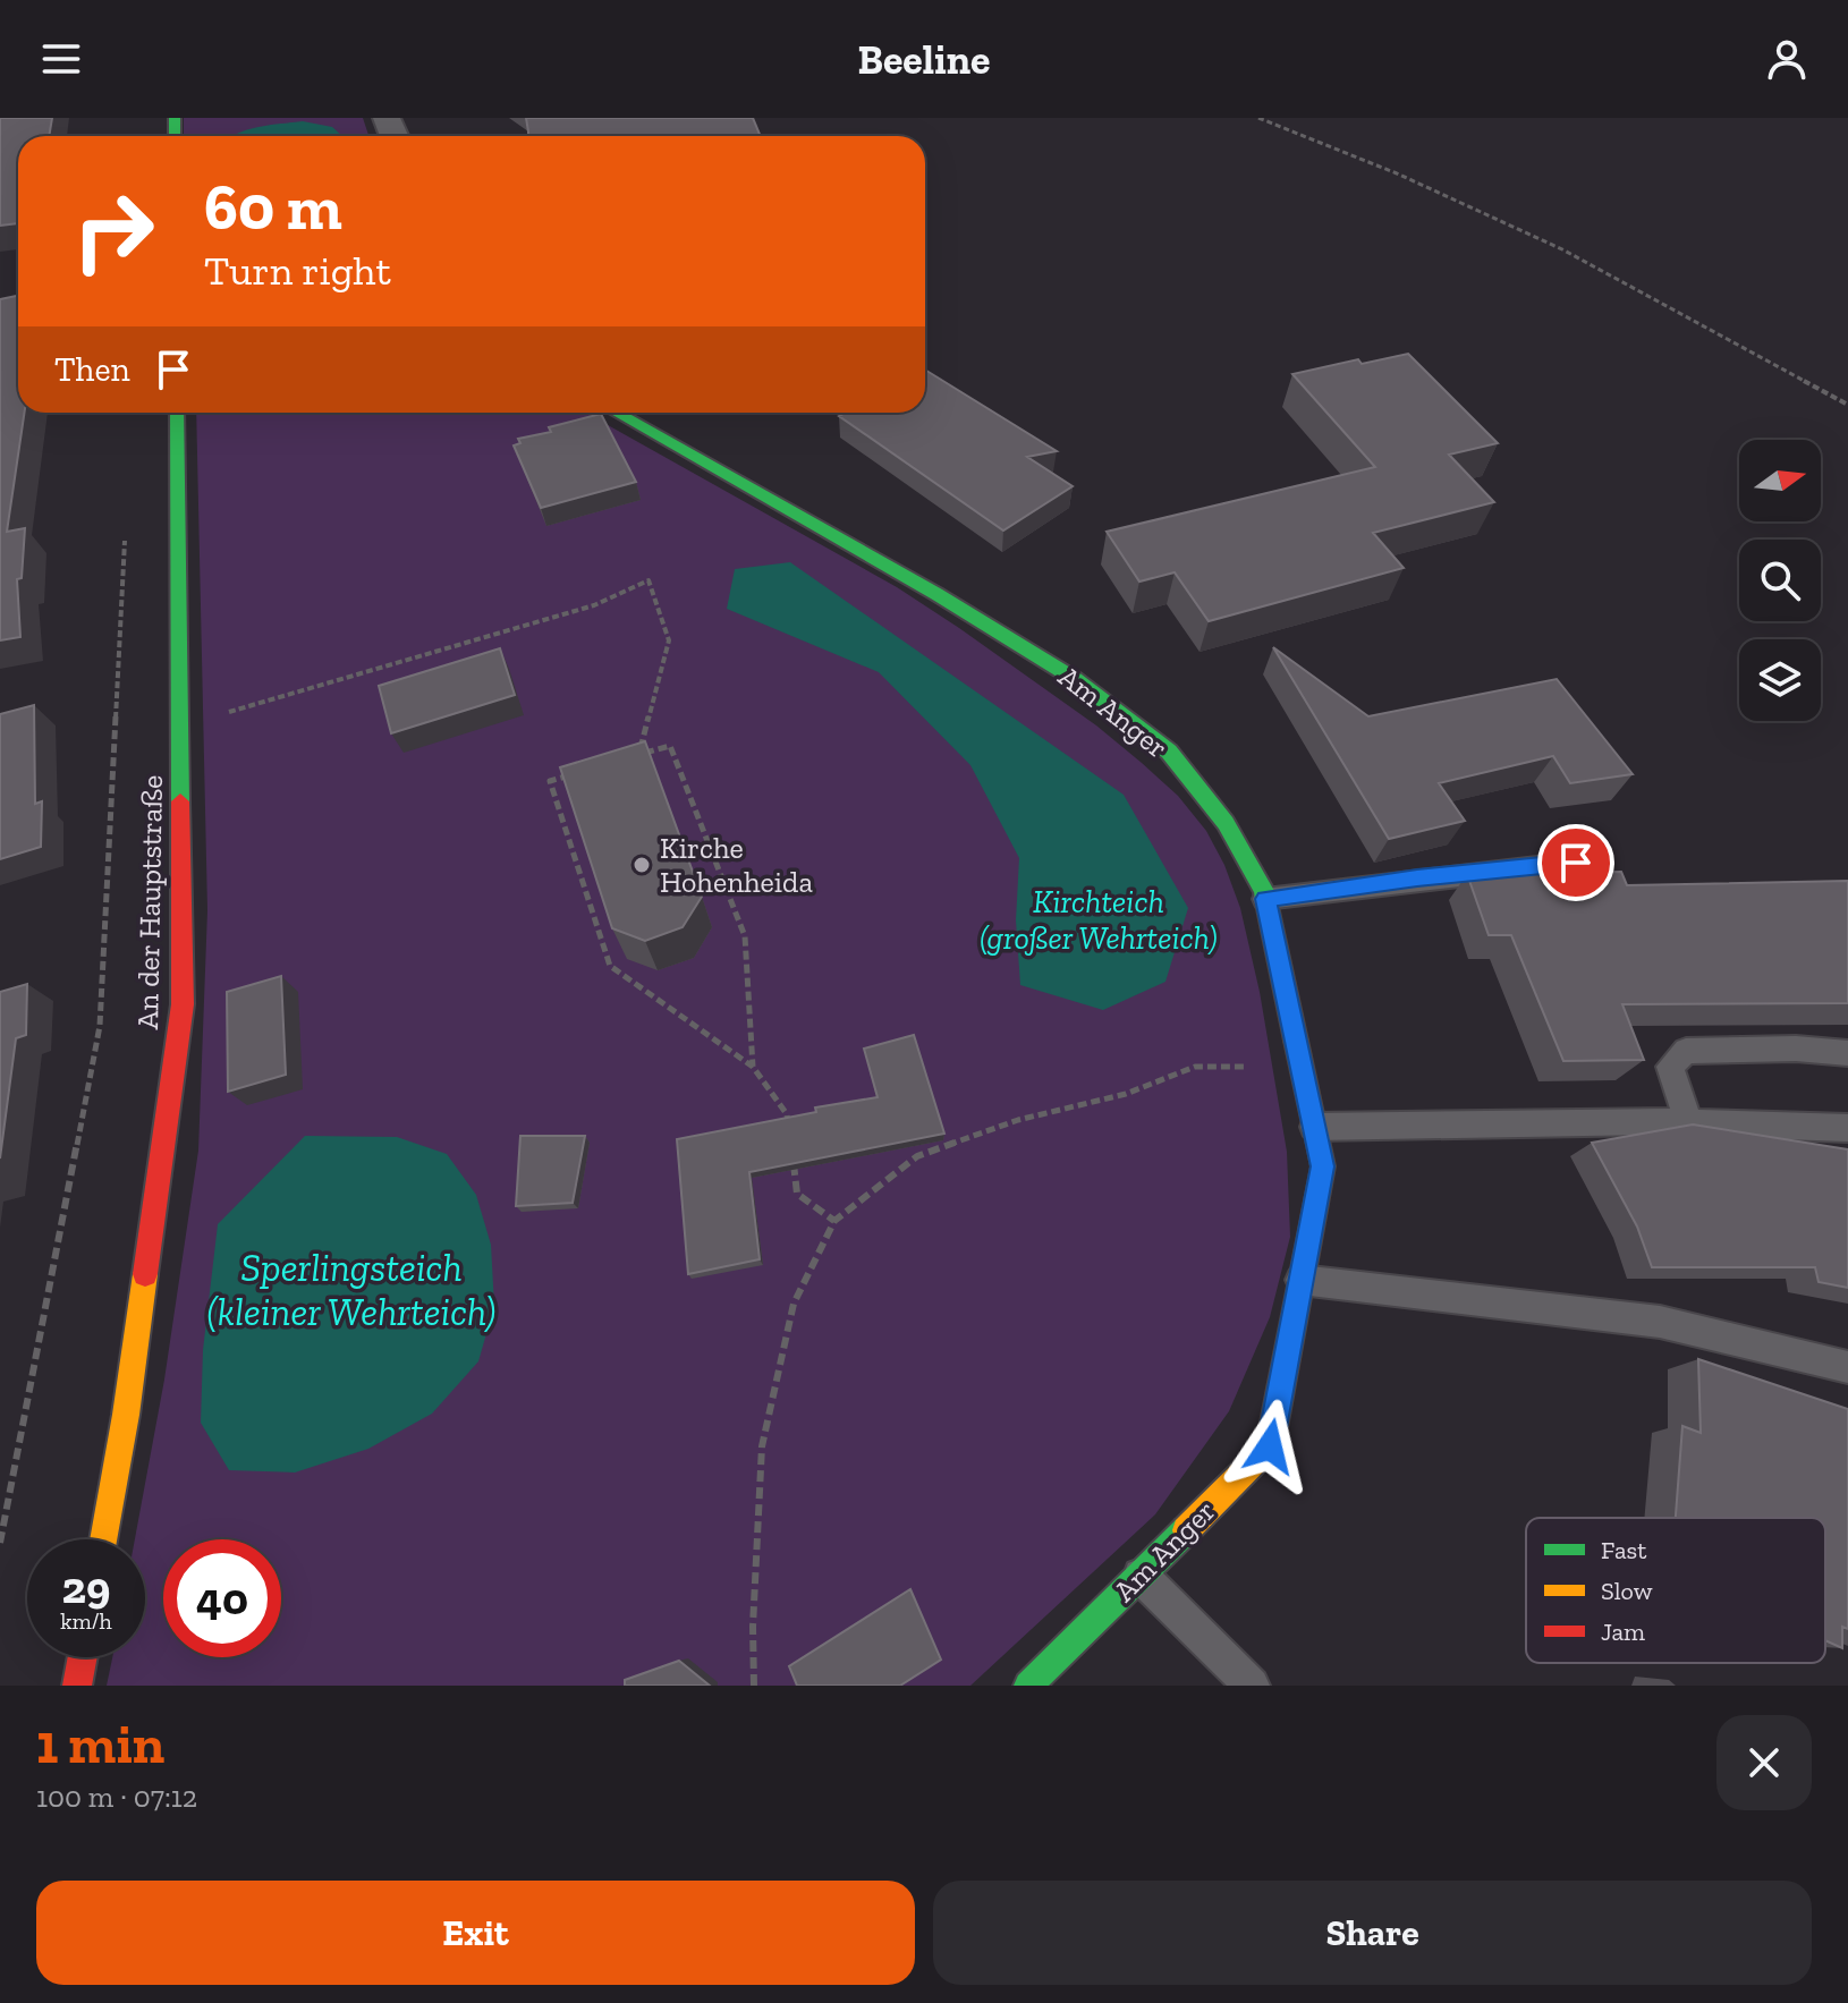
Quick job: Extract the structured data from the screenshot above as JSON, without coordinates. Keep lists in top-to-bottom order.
{
  "streets": {
    "street": ["Am Anger", "An der Hauptstraße"]
  },
  "water": ["Kirchteich (großer Wehrteich)", "Sperlingsteich (kleiner Wehrteich)"],
  "places": ["Kirche Hohenheida"],
  "legend": ["Fast", "Slow", "Jam"],
  "north": "right",
  "page": {
    "header": "Beeline",
    "turn": ["60 m", "Turn right"],
    "then": "Then",
    "speed": "29 km/h",
    "limit": "40",
    "heading": ["1 min", "100 m · 07:12"],
    "buttons": ["Exit", "Share"]
  }
}
